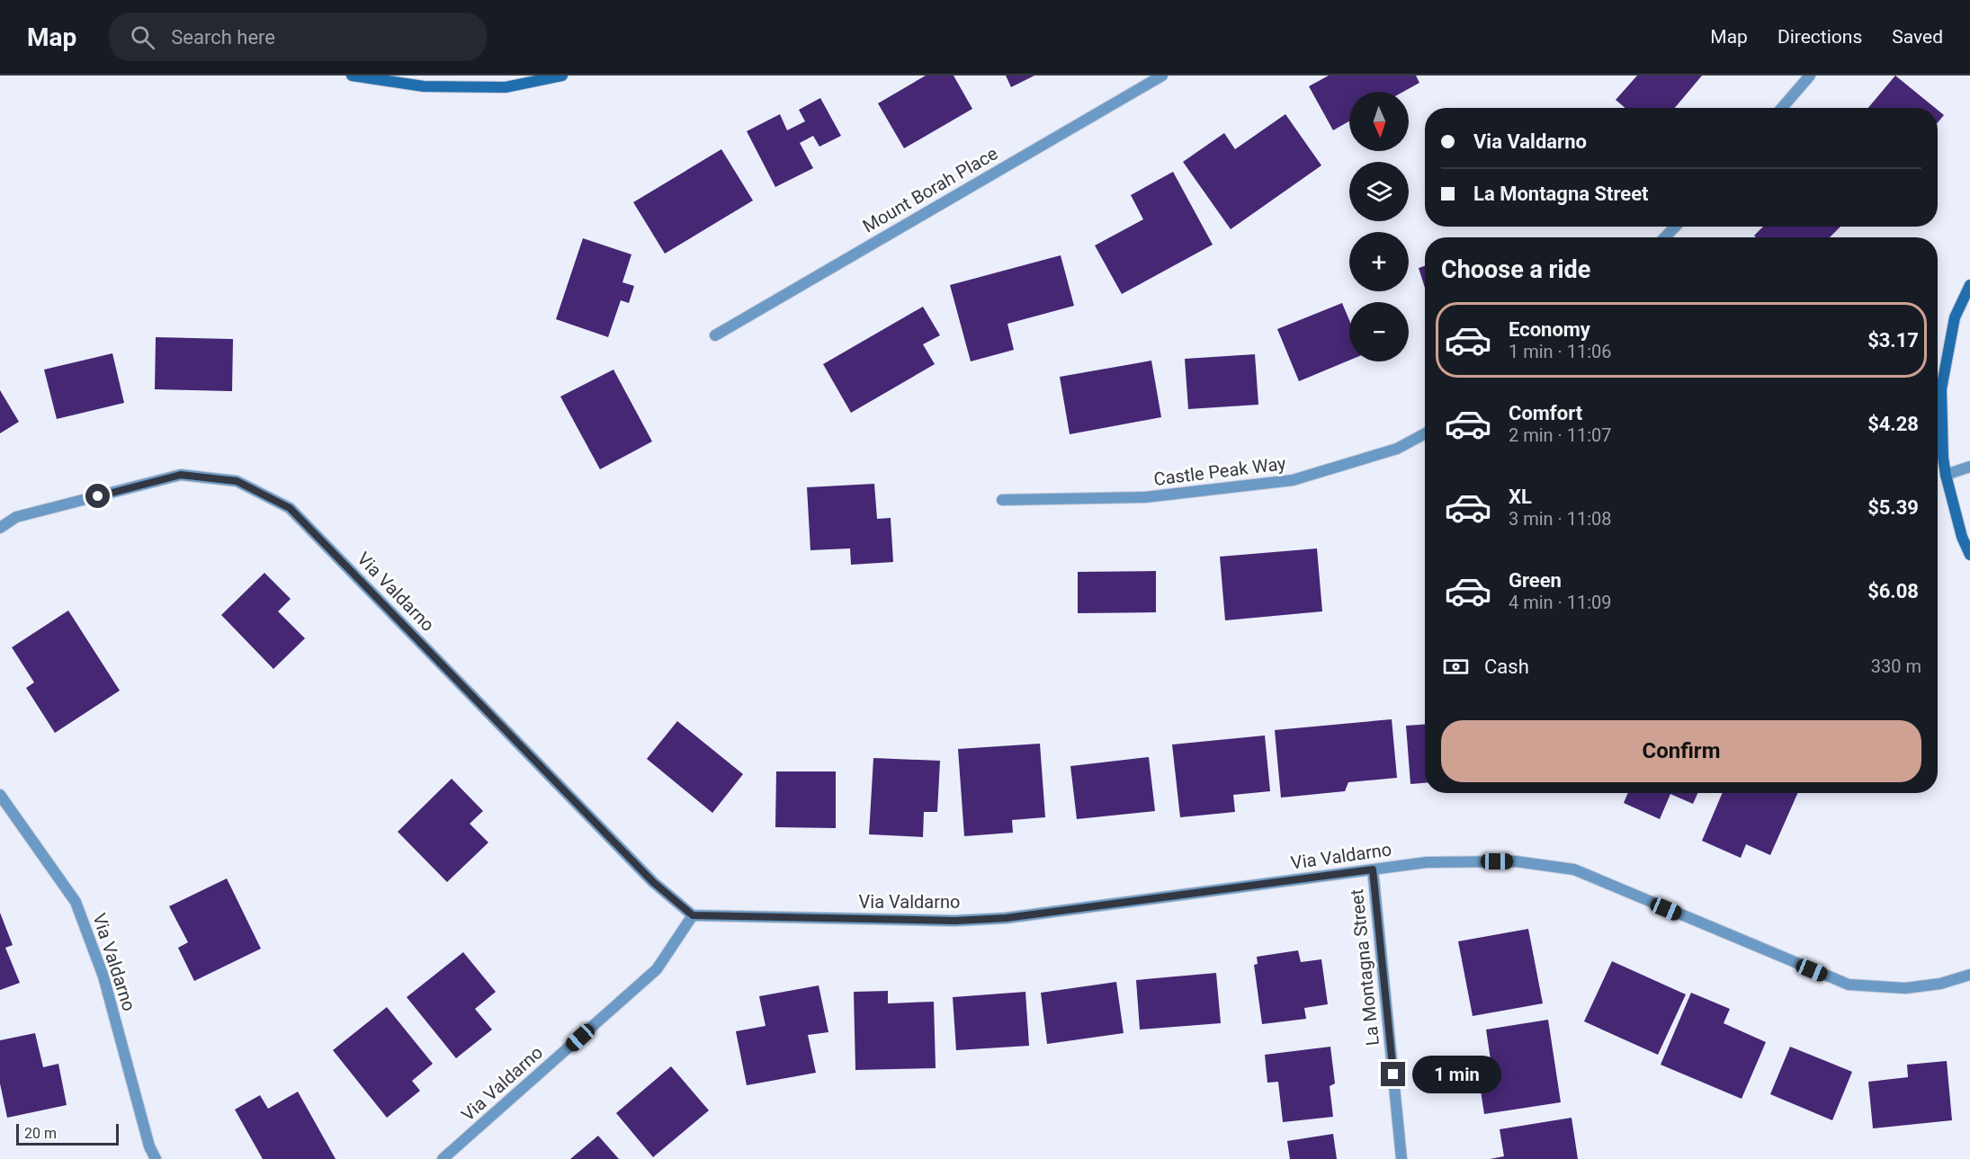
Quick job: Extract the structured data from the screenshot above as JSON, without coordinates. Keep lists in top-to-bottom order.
{
  "streets": {
    "street": [
      "Mount Borah Place",
      "Castle Peak Way",
      "Via Valdarno",
      "La Montagna Street"
    ]
  },
  "crossings": [
    ["Via Valdarno", "La Montagna Street"]
  ],
  "scale_bar": "20 m",
  "north": "bottom",
  "page": {
    "header": "Map",
    "search": "Search here",
    "nav": ["Map", "Directions", "Saved"],
    "map_buttons": ["+", "−"],
    "banner": ["Via Valdarno", "La Montagna Street"],
    "heading": "Choose a ride",
    "list": [
      {
        "name": "Economy",
        "note": "1 min · 11:06",
        "value": "$3.17"
      },
      {
        "name": "Comfort",
        "note": "2 min · 11:07",
        "value": "$4.28"
      },
      {
        "name": "XL",
        "note": "3 min · 11:08",
        "value": "$5.39"
      },
      {
        "name": "Green",
        "note": "4 min · 11:09",
        "value": "$6.08"
      }
    ],
    "pay": ["Cash", "330 m"],
    "buttons": "Confirm",
    "bubble": "1 min",
    "scale": "20 m"
  }
}
